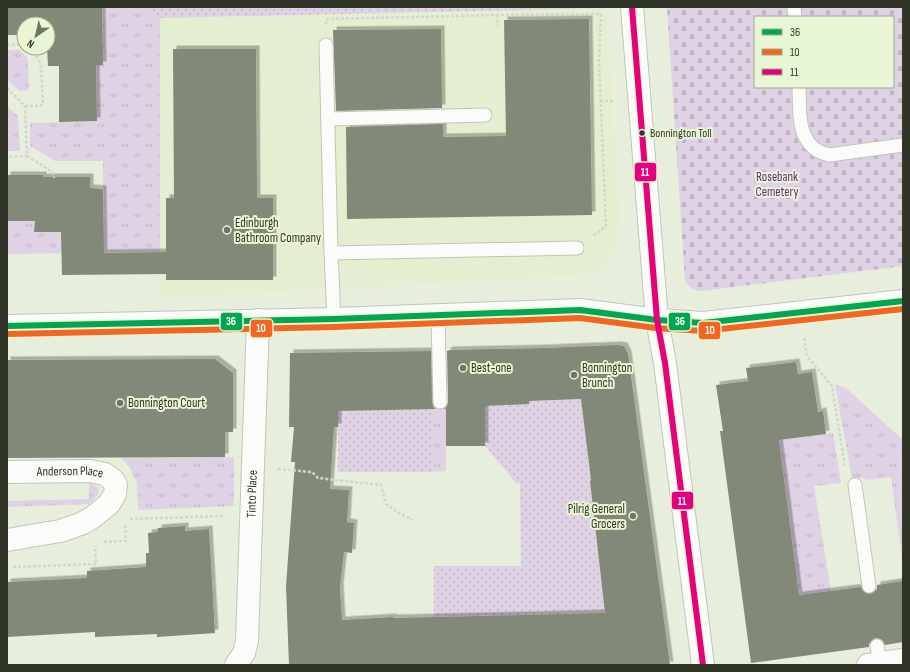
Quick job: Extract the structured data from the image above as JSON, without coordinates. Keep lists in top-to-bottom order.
{
  "streets": {
    "street": ["Anderson Place", "Tinto Place"]
  },
  "parks": ["Rosebank Cemetery"],
  "places": [
    "Bonnington Toll",
    "Edinburgh Bathroom Company",
    "Best-one",
    "Bonnington Brunch",
    "Bonnington Court",
    "Pilrig General Grocers"
  ],
  "lines": ["transit line 11", "transit line 36", "transit line 10"],
  "legend": ["36", "10", "11"],
  "north": "bottom left"
}
